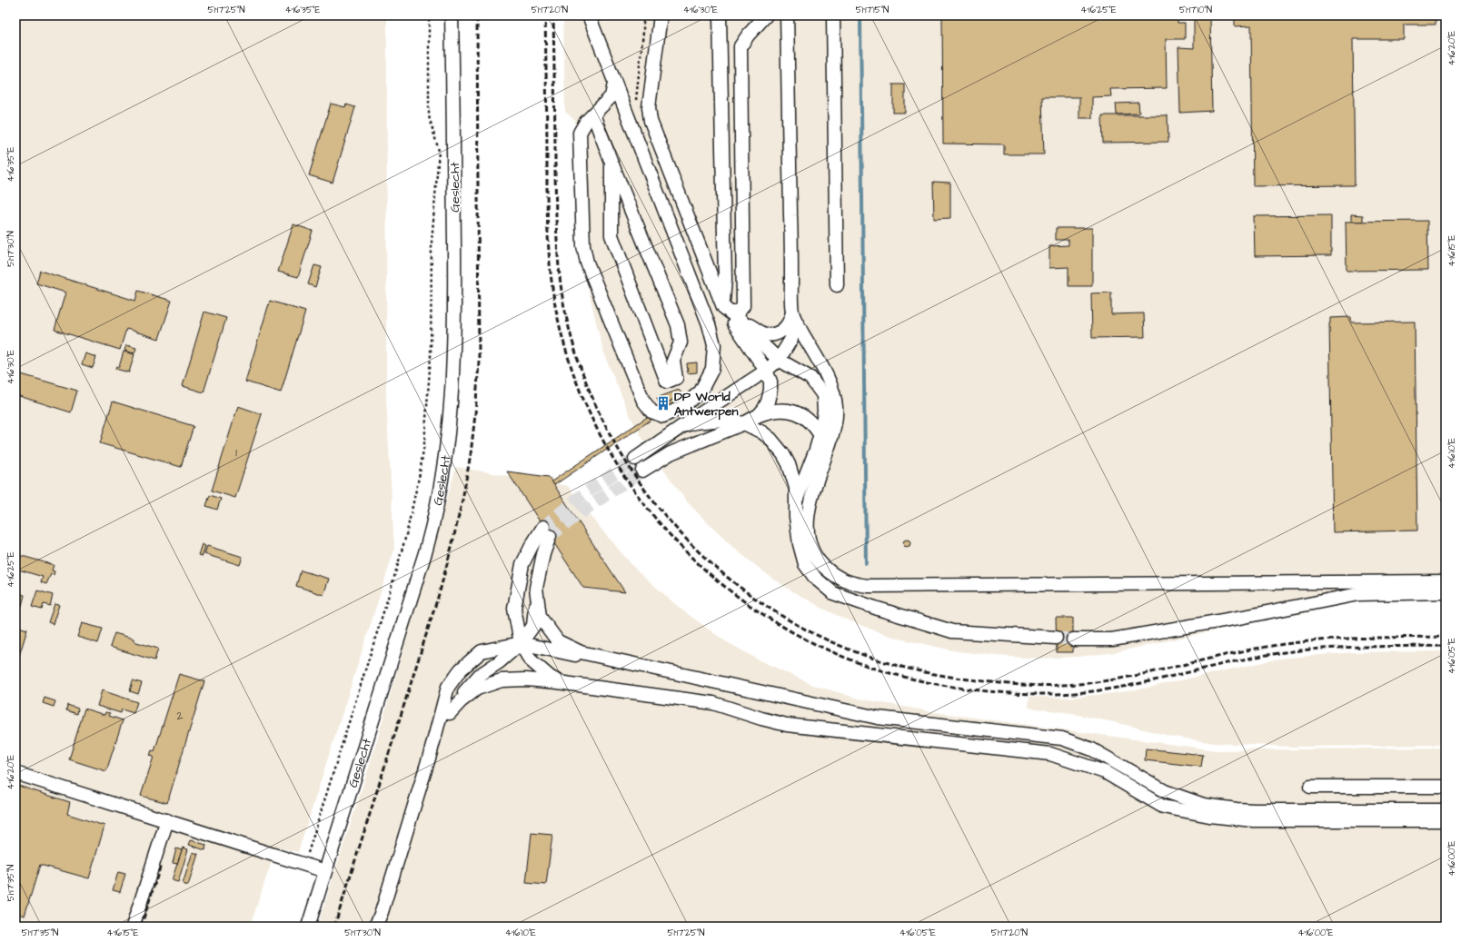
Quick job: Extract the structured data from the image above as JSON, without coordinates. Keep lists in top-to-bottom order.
{
  "streets": {
    "street": ["Geslecht"]
  },
  "places": {
    "building": ["DP World Antwerpen"]
  },
  "house_numbers": ["1", "2"],
  "coordinates": [
    "51°17'25\"N",
    "4°16'35\"E",
    "51°17'20\"N",
    "4°16'30\"E",
    "51°17'15\"N",
    "4°16'25\"E",
    "51°17'10\"N",
    "4°16'20\"E",
    "51°17'30\"N",
    "4°16'15\"E",
    "4°16'10\"E",
    "4°16'05\"E",
    "4°16'00\"E",
    "51°17'35\"N"
  ]
}
